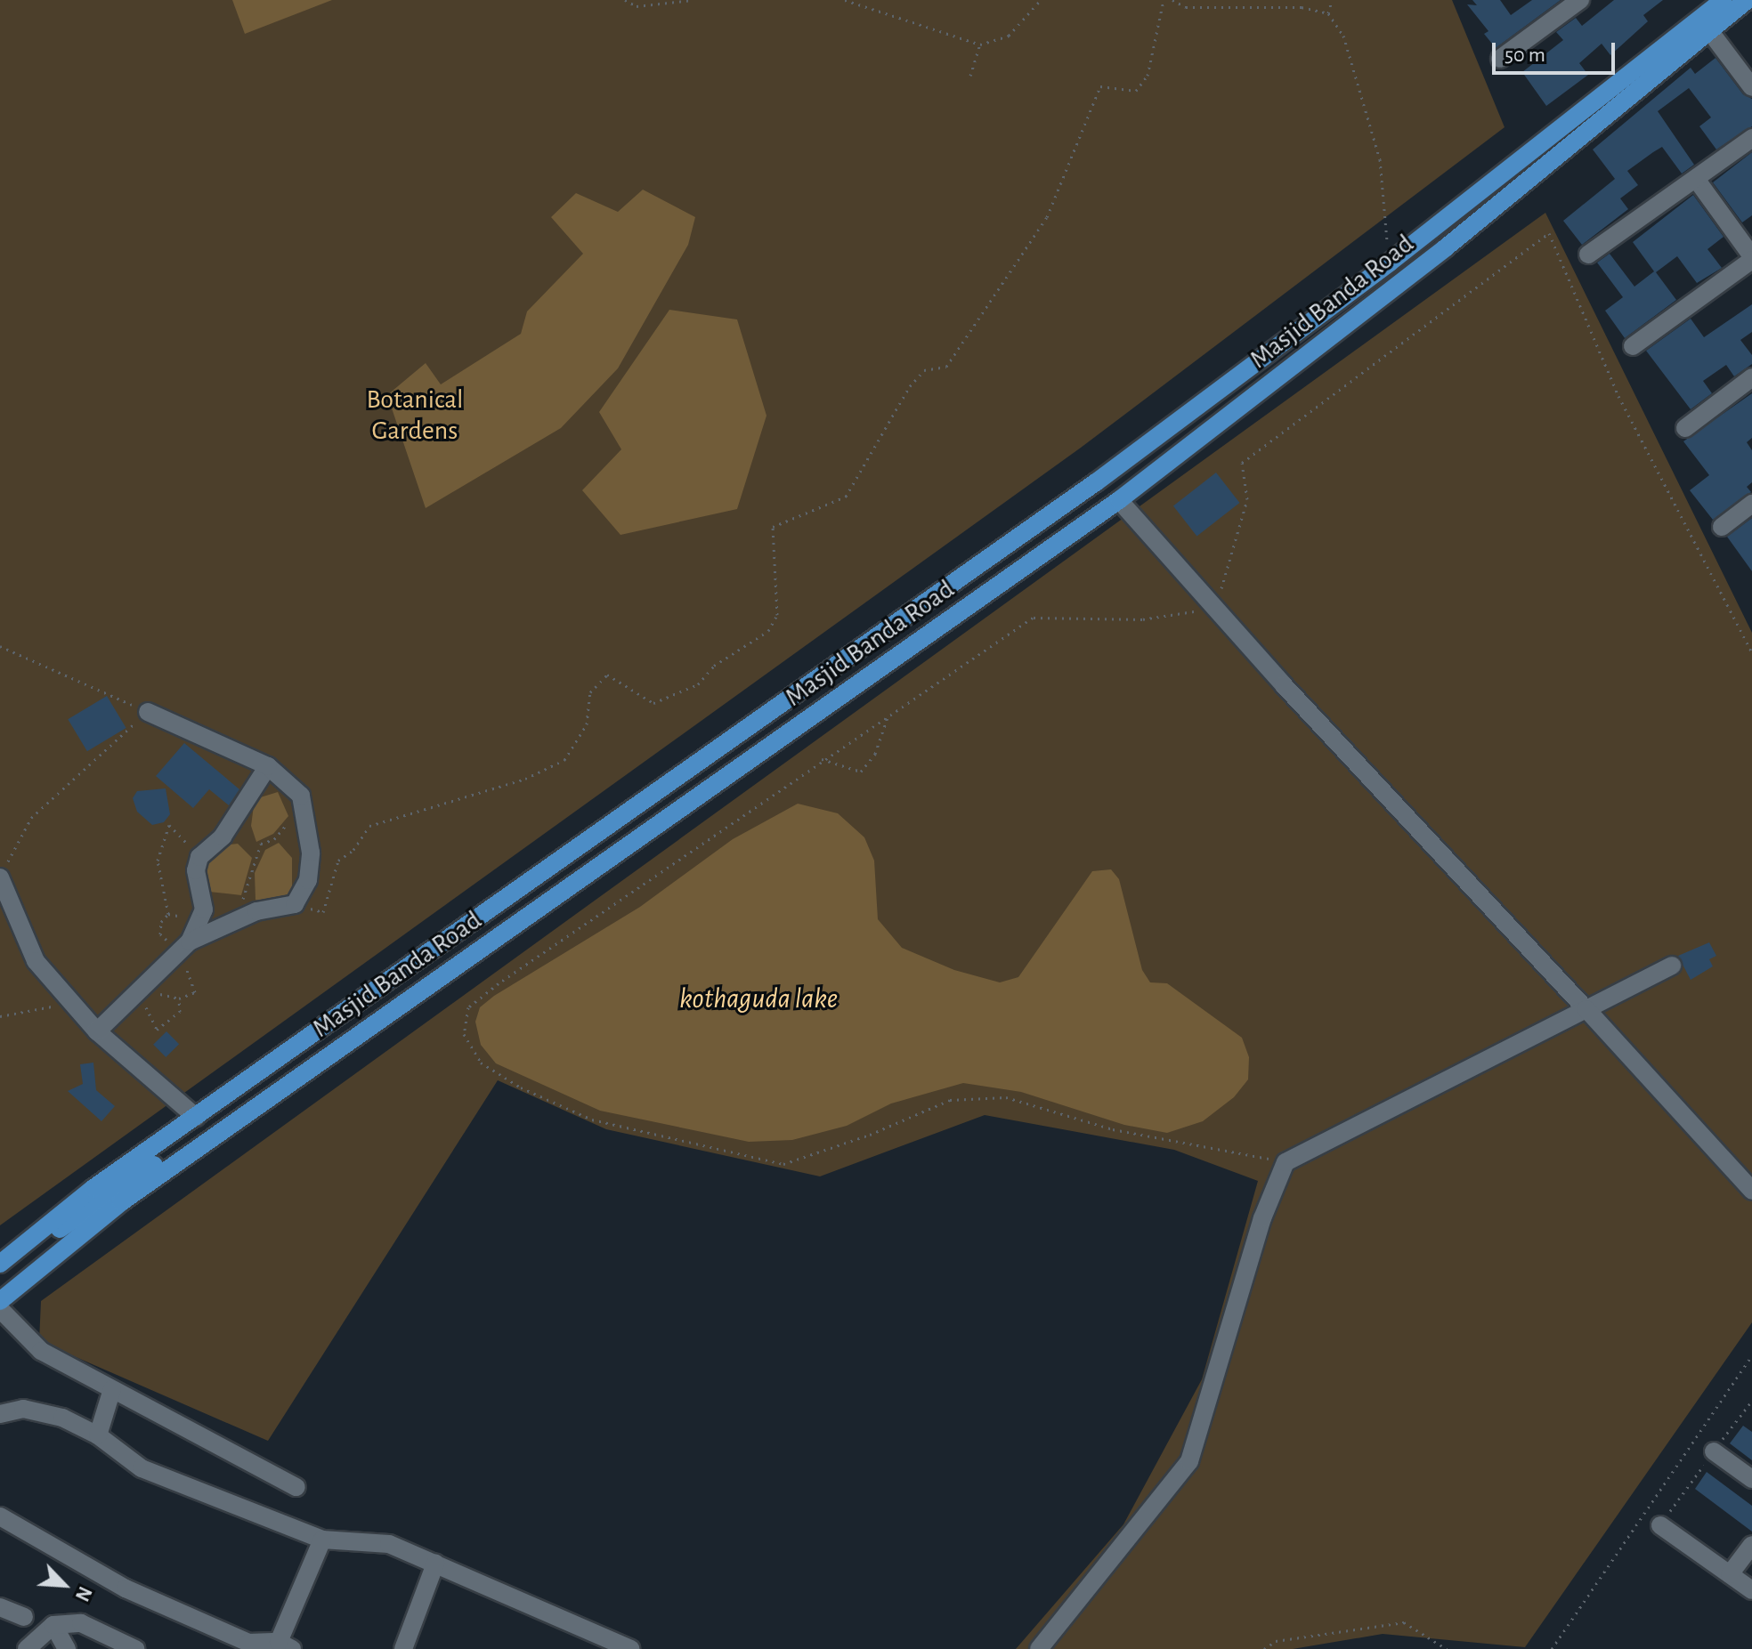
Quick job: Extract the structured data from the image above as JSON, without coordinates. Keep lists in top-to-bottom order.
{
  "streets": {
    "main road": ["Masjid Banda Road"]
  },
  "water": ["kothaguda lake"],
  "parks": ["Botanical Gardens"],
  "scale_bar": "50 m",
  "north": "bottom right"
}
